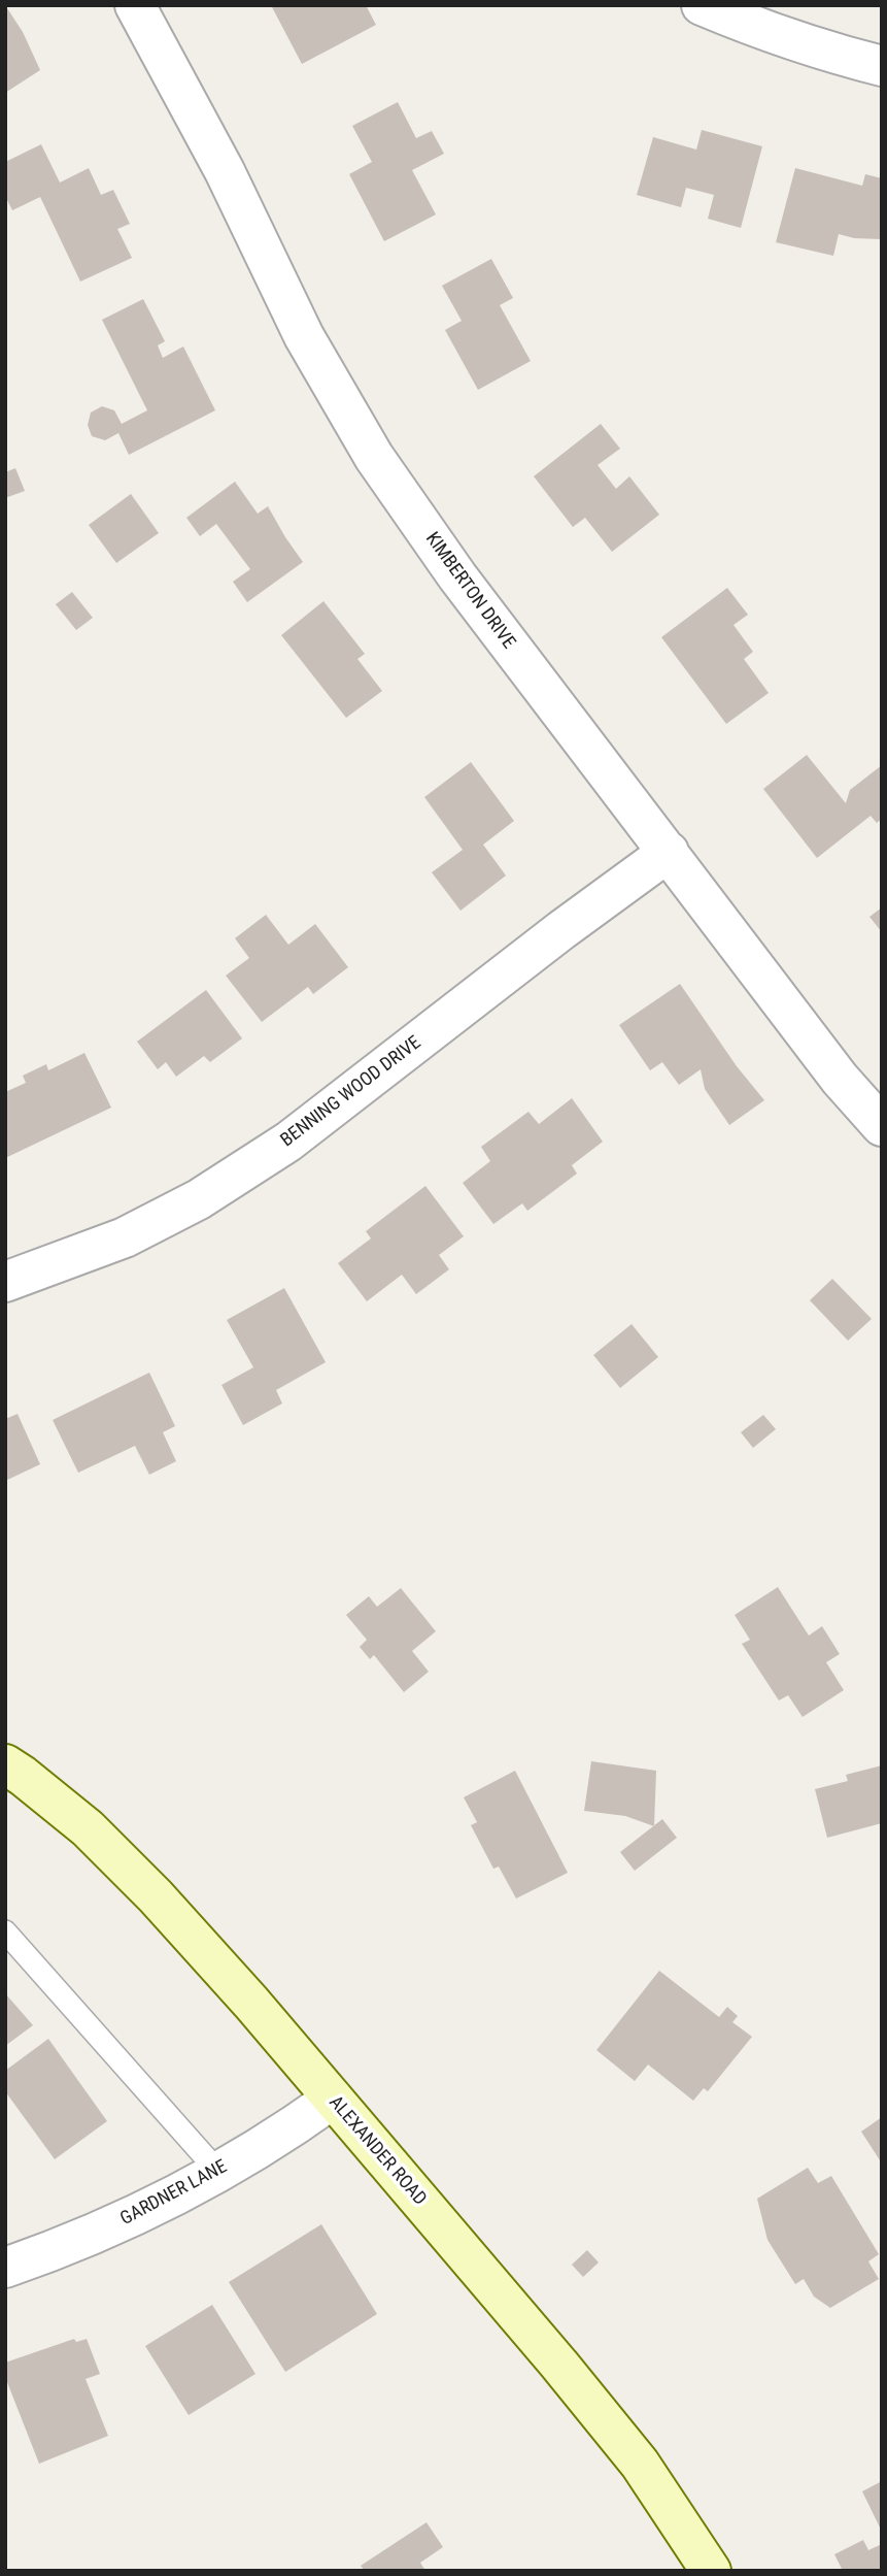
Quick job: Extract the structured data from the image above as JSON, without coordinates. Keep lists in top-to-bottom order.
{
  "streets": {
    "street": [
      "KIMBERTON DRIVE",
      "BENNING WOOD DRIVE",
      "ALEXANDER ROAD",
      "GARDNER LANE"
    ]
  },
  "crossings": [
    ["KIMBERTON DRIVE", "BENNING WOOD DRIVE"],
    ["ALEXANDER ROAD", "GARDNER LANE"]
  ]
}
